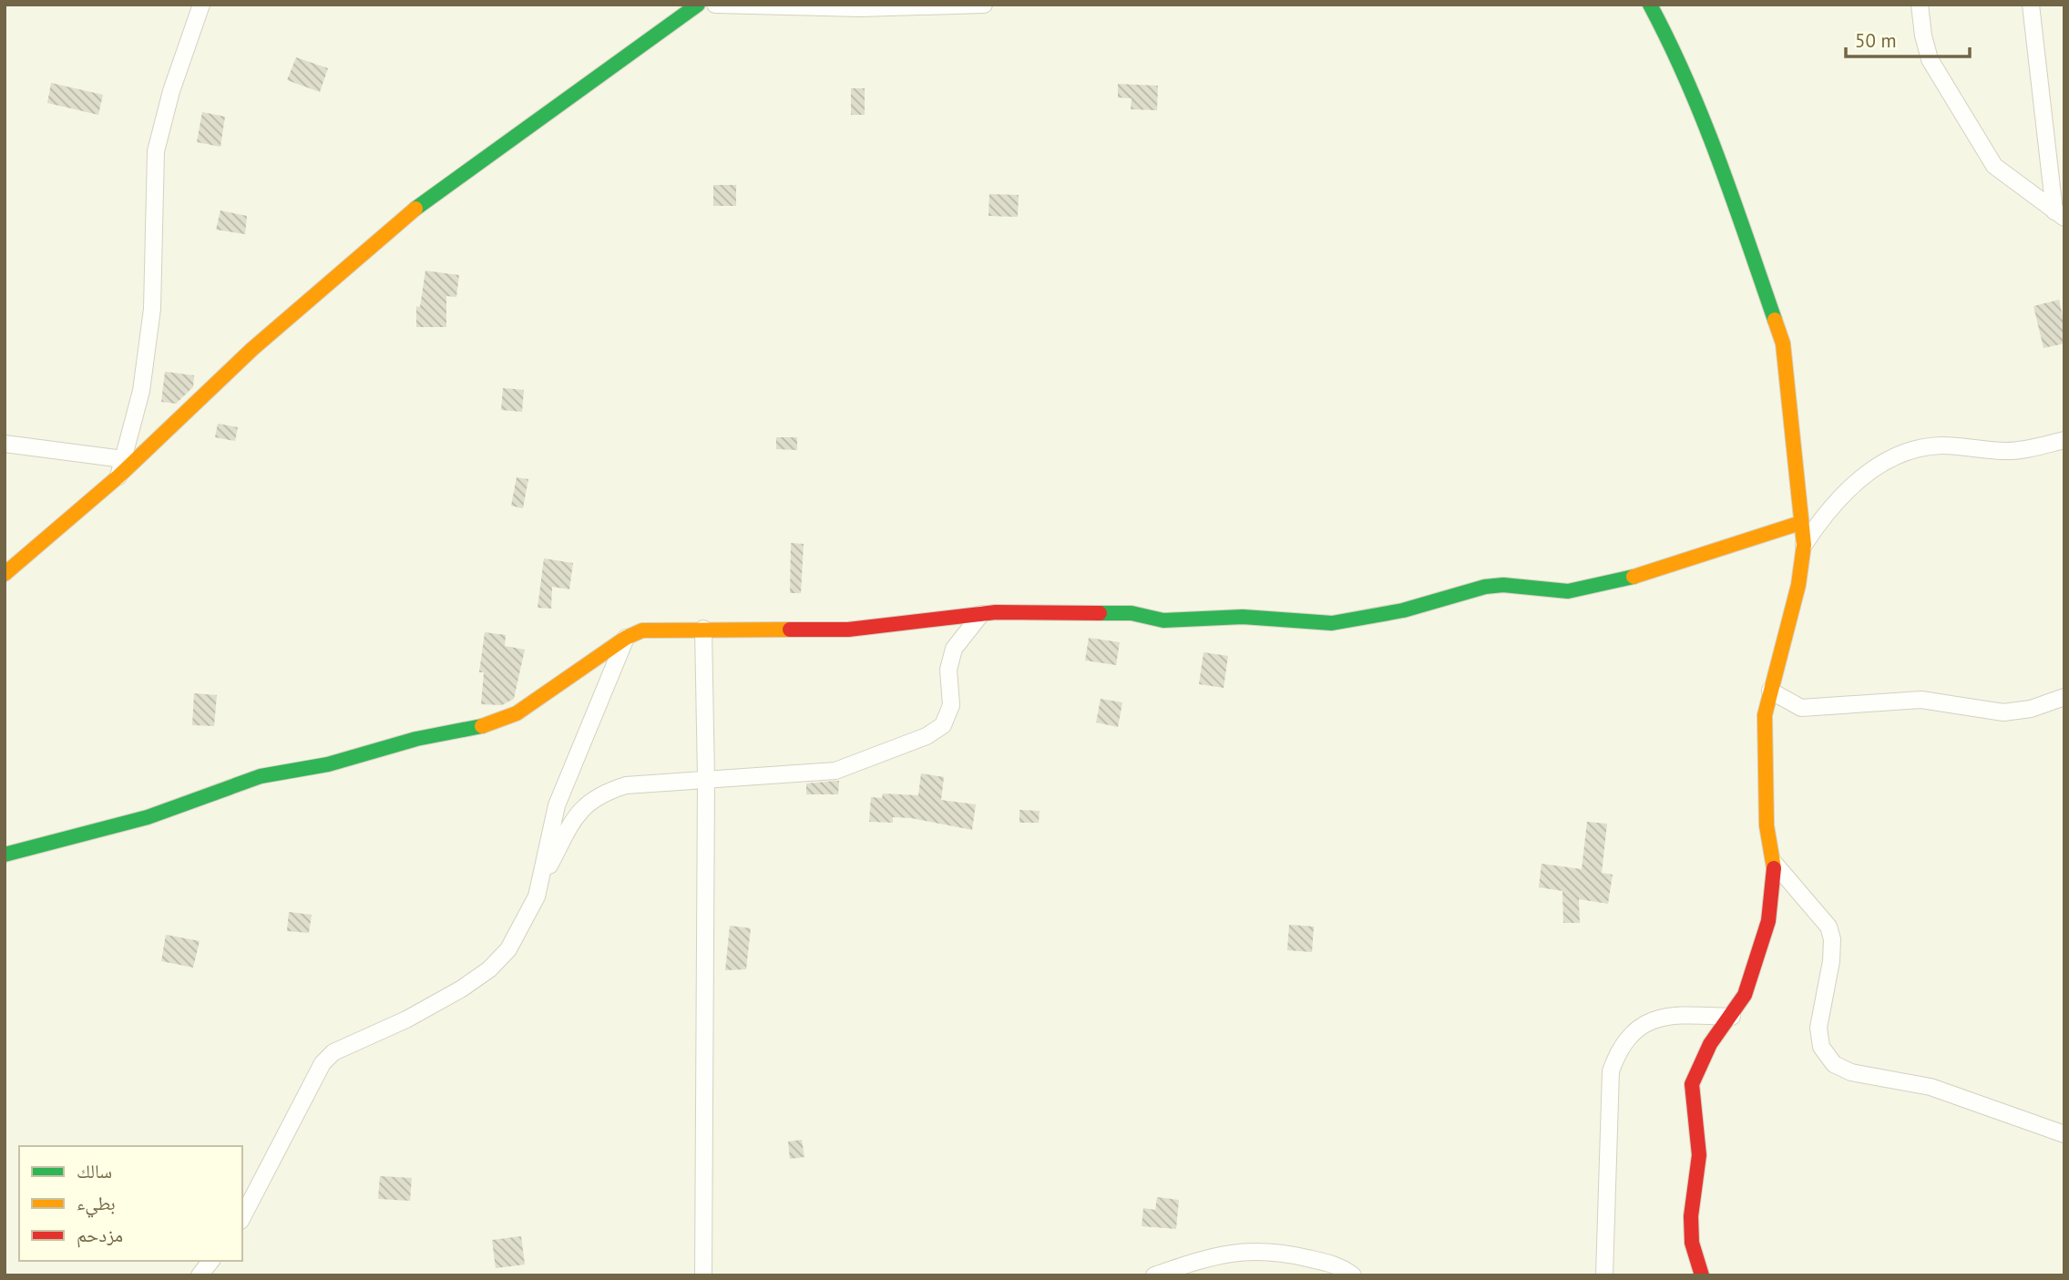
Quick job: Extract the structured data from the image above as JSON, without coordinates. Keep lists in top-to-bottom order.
{
  "legend": ["سالك", "بطيء", "مزدحم"],
  "scale_bar": "50 m"
}
